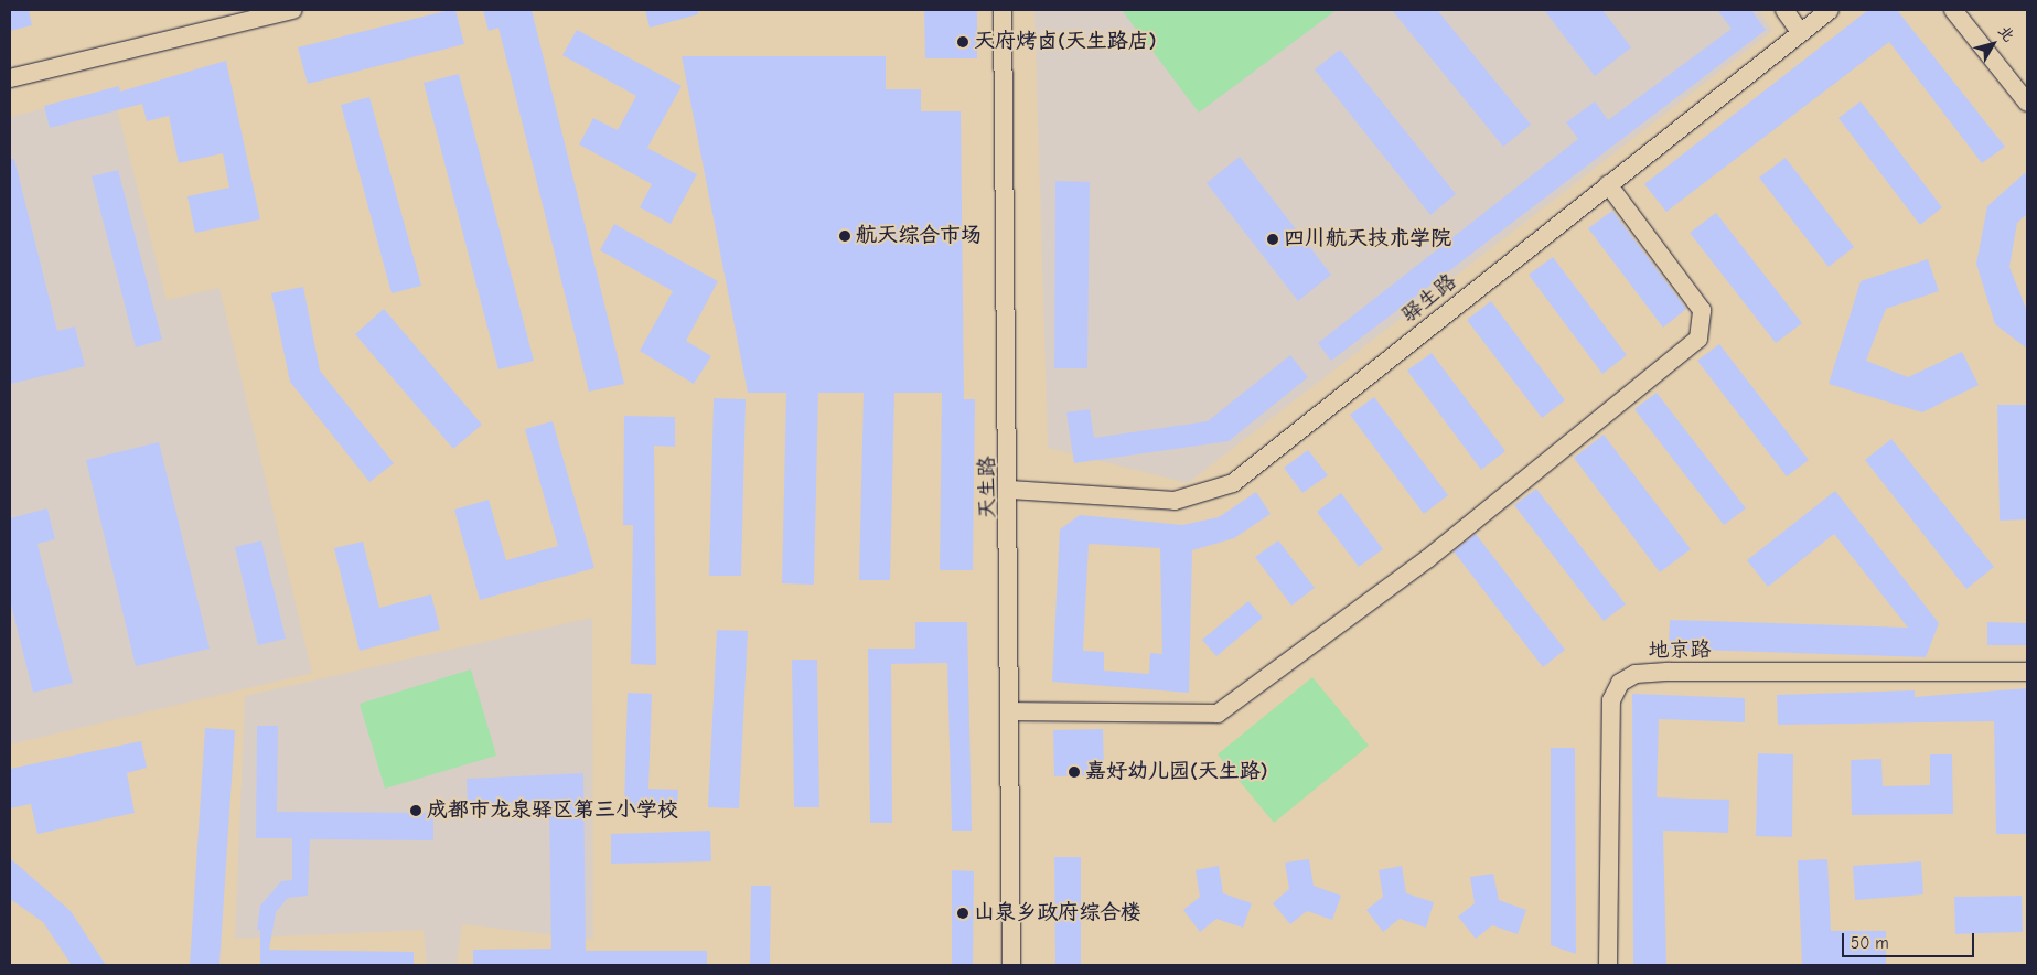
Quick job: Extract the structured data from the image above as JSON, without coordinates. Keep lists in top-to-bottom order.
{
  "streets": {
    "street": ["驿生路", "天生路", "地京路"]
  },
  "crossings": [
    ["驿生路", "天生路"]
  ],
  "places": [
    "天府烤卤(天生路店)",
    "航天综合市场",
    "四川航天技术学院",
    "嘉好幼儿园(天生路)",
    "成都市龙泉驿区第三小学校",
    "山泉乡政府综合楼"
  ],
  "scale_bar": "50 m",
  "north": "top right"
}
